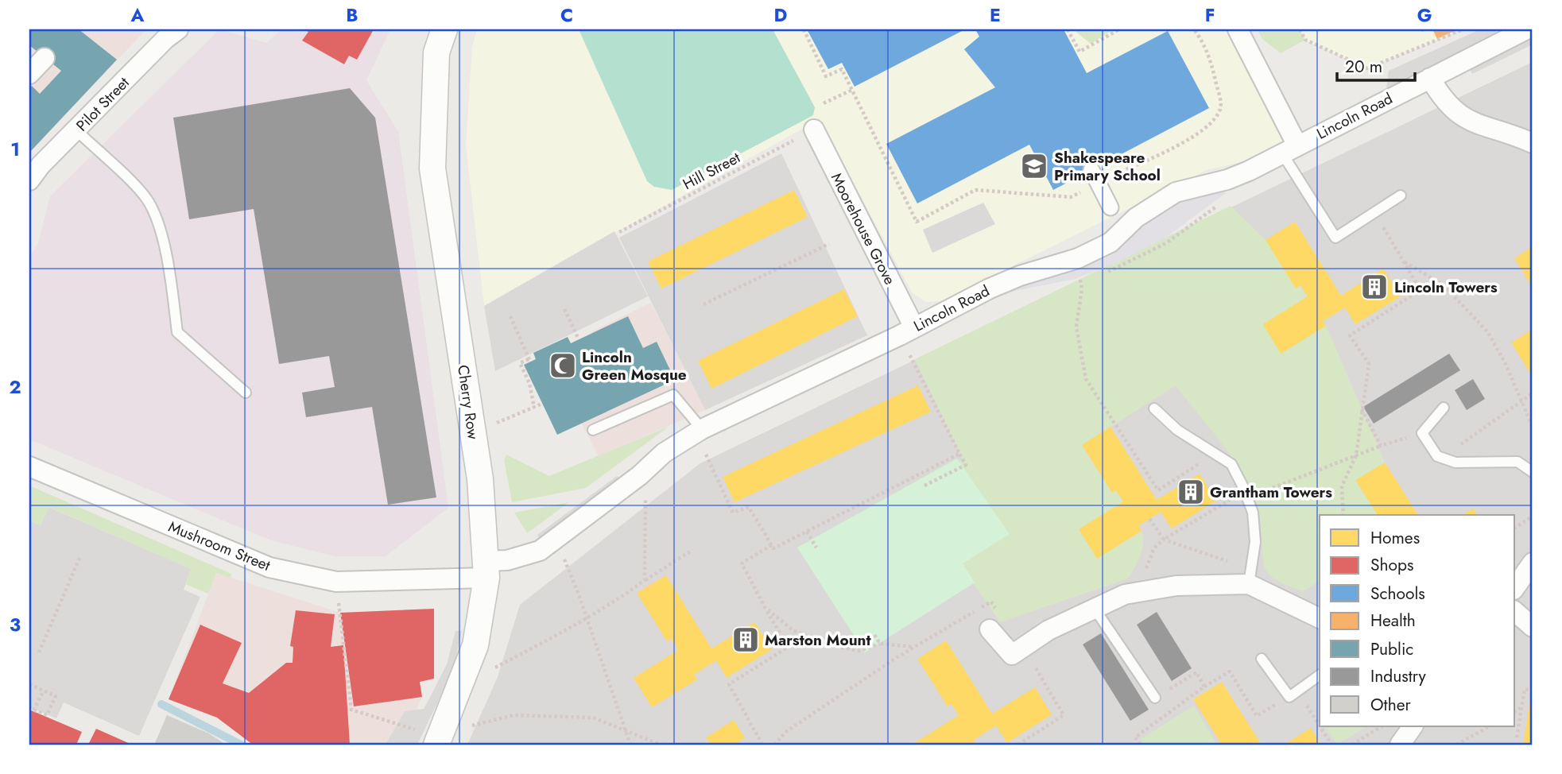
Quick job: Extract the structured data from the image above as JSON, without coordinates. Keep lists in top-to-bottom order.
{
  "streets": {
    "street": [
      "Pilot Street",
      "Lincoln Road",
      "Moorehouse Grove",
      "Cherry Row",
      "Mushroom Street"
    ],
    "path": ["Hill Street"]
  },
  "crossings": [
    ["Lincoln Road", "Moorehouse Grove"],
    ["Lincoln Road", "Cherry Row"],
    ["Lincoln Road", "Mushroom Street"],
    ["Hill Street", "Moorehouse Grove"],
    ["Cherry Row", "Mushroom Street"]
  ],
  "places": {
    "school or university": ["Shakespeare Primary School"],
    "building": ["Lincoln Towers", "Grantham Towers", "Marston Mount"],
    "mosque": ["Lincoln Green Mosque"]
  },
  "legend": [
    "Homes",
    "Shops",
    "Schools",
    "Health",
    "Public",
    "Industry",
    "Other"
  ],
  "scale_bar": "20 m",
  "grid": {
    "columns": [
      "A",
      "B",
      "C",
      "D",
      "E",
      "F",
      "G"
    ],
    "rows": ["1", "2", "3"]
  }
}
